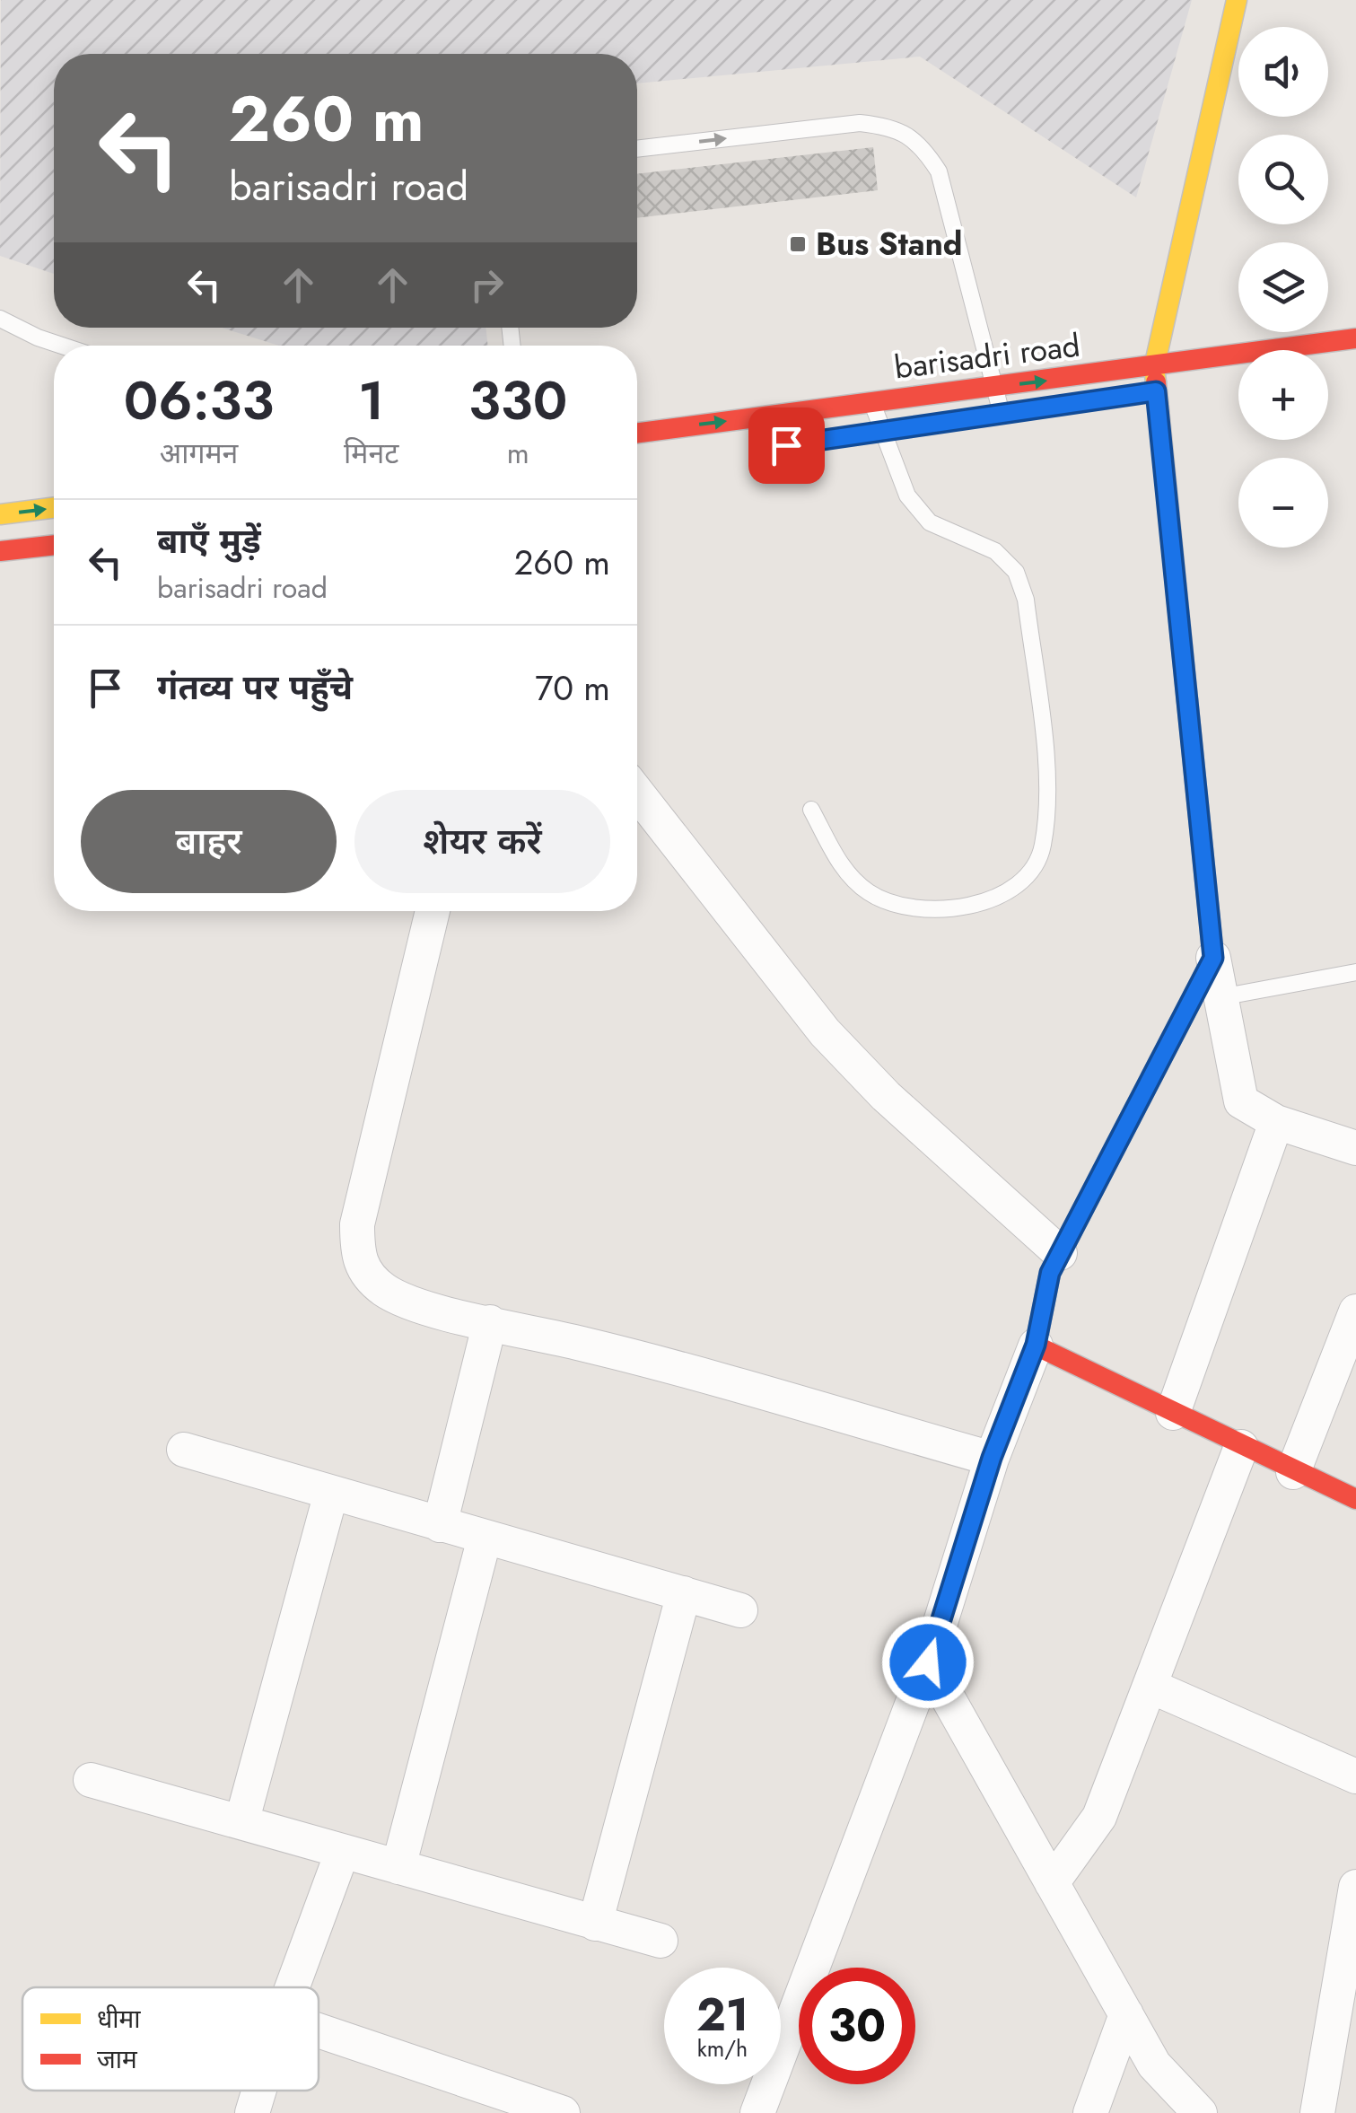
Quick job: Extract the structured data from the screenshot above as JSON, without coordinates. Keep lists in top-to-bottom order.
{
  "streets": {
    "street": ["barisadri road"]
  },
  "one_way": ["barisadri road"],
  "places": {
    "transit": ["Bus Stand"]
  },
  "legend": ["धीमा", "जाम"],
  "page": {
    "map_buttons": ["+", "−"],
    "turn": ["260 m", "barisadri road"],
    "eta": [
      "06:33",
      "आगमन",
      "1",
      "मिनट",
      "330",
      "m"
    ],
    "list": [
      {
        "name": "बाएँ मुड़ें",
        "note": "barisadri road",
        "value": "260 m"
      },
      {
        "name": "गंतव्य पर पहुँचे",
        "value": "70 m"
      }
    ],
    "buttons": ["बाहर", "शेयर करें"],
    "speed": "21 km/h",
    "limit": "30"
  }
}
